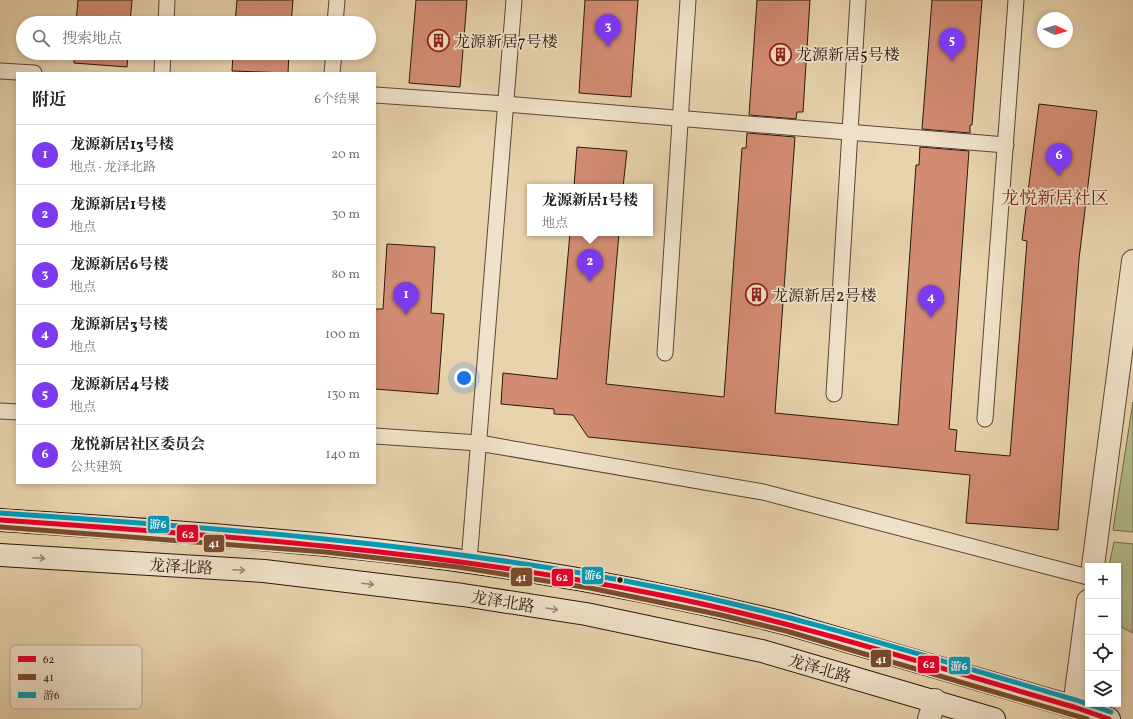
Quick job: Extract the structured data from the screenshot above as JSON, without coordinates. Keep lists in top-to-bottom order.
{
  "streets": {
    "main road": ["龙泽北路"]
  },
  "districts": ["龙悦新居社区"],
  "places": {
    "building": ["龙源新居7号楼", "龙源新居5号楼", "龙源新居2号楼"]
  },
  "lines": ["transit line 游6", "transit line 62", "transit line 41"],
  "legend": ["62", "41", "游6"],
  "north": "right",
  "page": {
    "pins": [
      "3",
      "5",
      "6",
      "2",
      "1",
      "4"
    ],
    "search": "搜索地点",
    "heading": ["附近", "6个结果"],
    "list": [
      {
        "mark": "1",
        "name": "龙源新居13号楼",
        "note": "地点 · 龙泽北路",
        "value": "20 m"
      },
      {
        "mark": "2",
        "name": "龙源新居1号楼",
        "note": "地点",
        "value": "30 m"
      },
      {
        "mark": "3",
        "name": "龙源新居6号楼",
        "note": "地点",
        "value": "80 m"
      },
      {
        "mark": "4",
        "name": "龙源新居3号楼",
        "note": "地点",
        "value": "100 m"
      },
      {
        "mark": "5",
        "name": "龙源新居4号楼",
        "note": "地点",
        "value": "130 m"
      },
      {
        "mark": "6",
        "name": "龙悦新居社区委员会",
        "note": "公共建筑",
        "value": "140 m"
      }
    ],
    "popup": ["龙源新居1号楼", "地点"],
    "map_buttons": ["+", "−"]
  }
}
